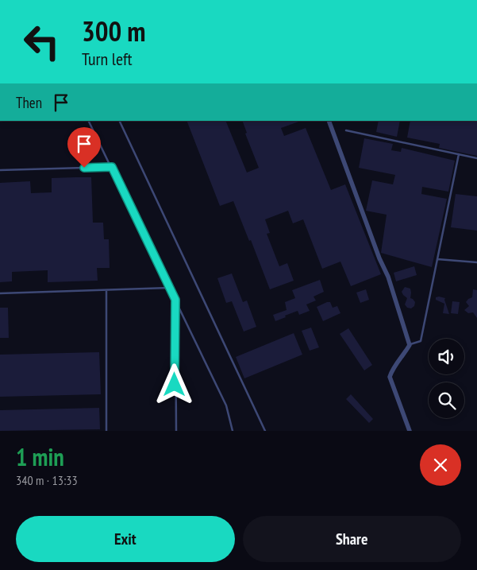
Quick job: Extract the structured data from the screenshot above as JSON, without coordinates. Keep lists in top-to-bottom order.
{
  "page": {
    "turn": ["300 m", "Turn left"],
    "then": "Then",
    "heading": ["1 min", "340 m · 13:33"],
    "buttons": ["Exit", "Share"]
  }
}
